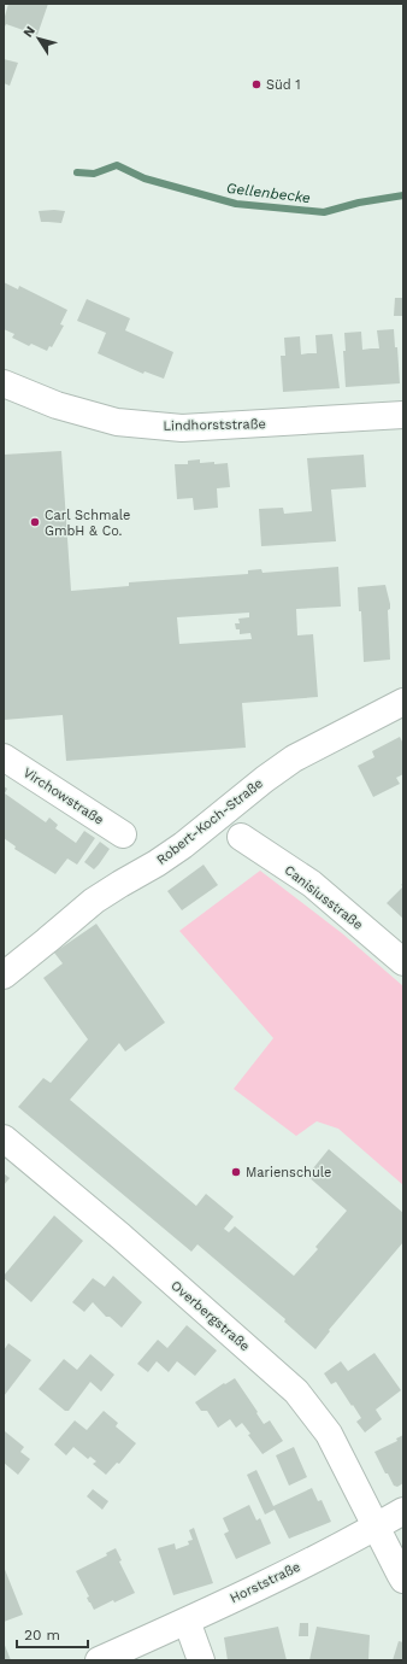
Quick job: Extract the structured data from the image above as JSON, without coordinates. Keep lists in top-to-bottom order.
{
  "streets": {
    "street": [
      "Lindhorststraße",
      "Virchowstraße",
      "Robert-Koch-Straße",
      "Canisiusstraße",
      "Overbergstraße",
      "Horststraße"
    ]
  },
  "crossings": [
    ["Overbergstraße", "Horststraße"]
  ],
  "water": ["Gellenbecke"],
  "places": ["Süd 1", "Carl Schmale GmbH & Co.", "Marienschule"],
  "scale_bar": "20 m",
  "north": "top left"
}
